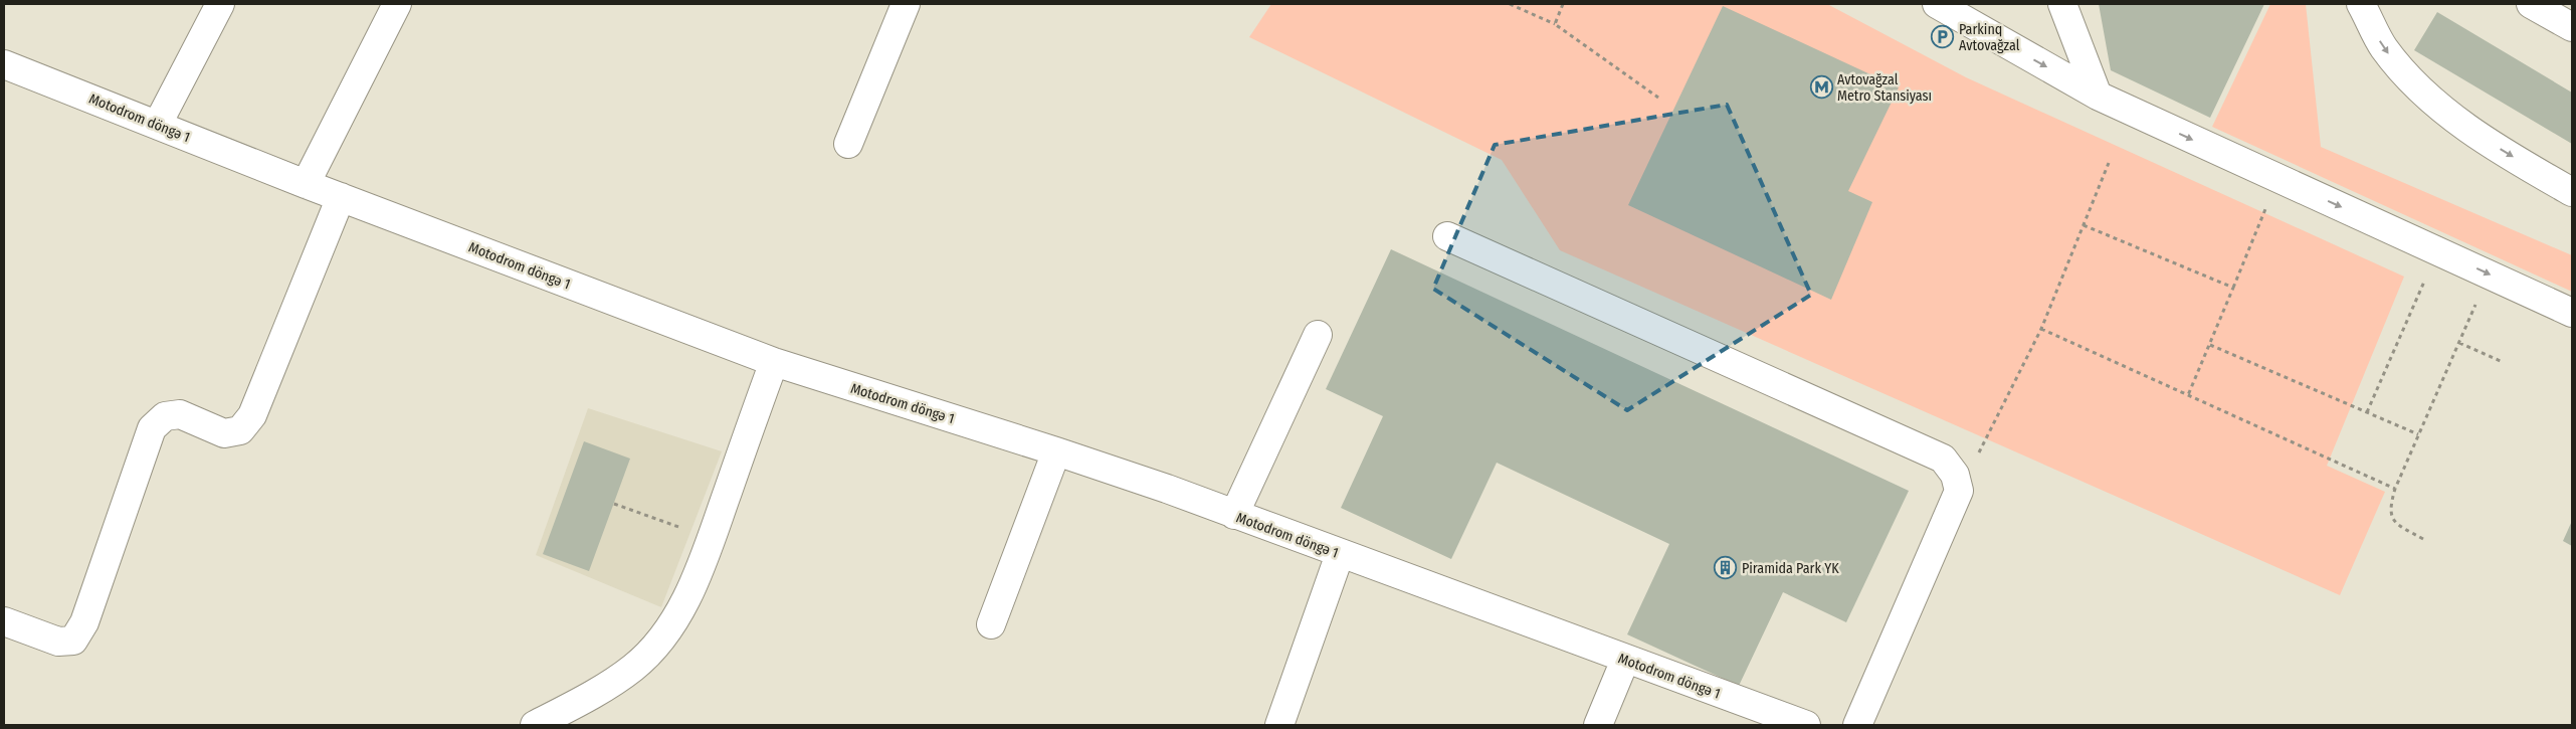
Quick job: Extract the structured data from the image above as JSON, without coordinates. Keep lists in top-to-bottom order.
{
  "streets": {
    "street": ["Motodrom döngə 1"]
  },
  "places": {
    "parking": ["Parkinq Avtovağzal"],
    "metro station": ["Avtovağzal Metro Stansiyası"],
    "building": ["Piramida Park YK"]
  }
}
